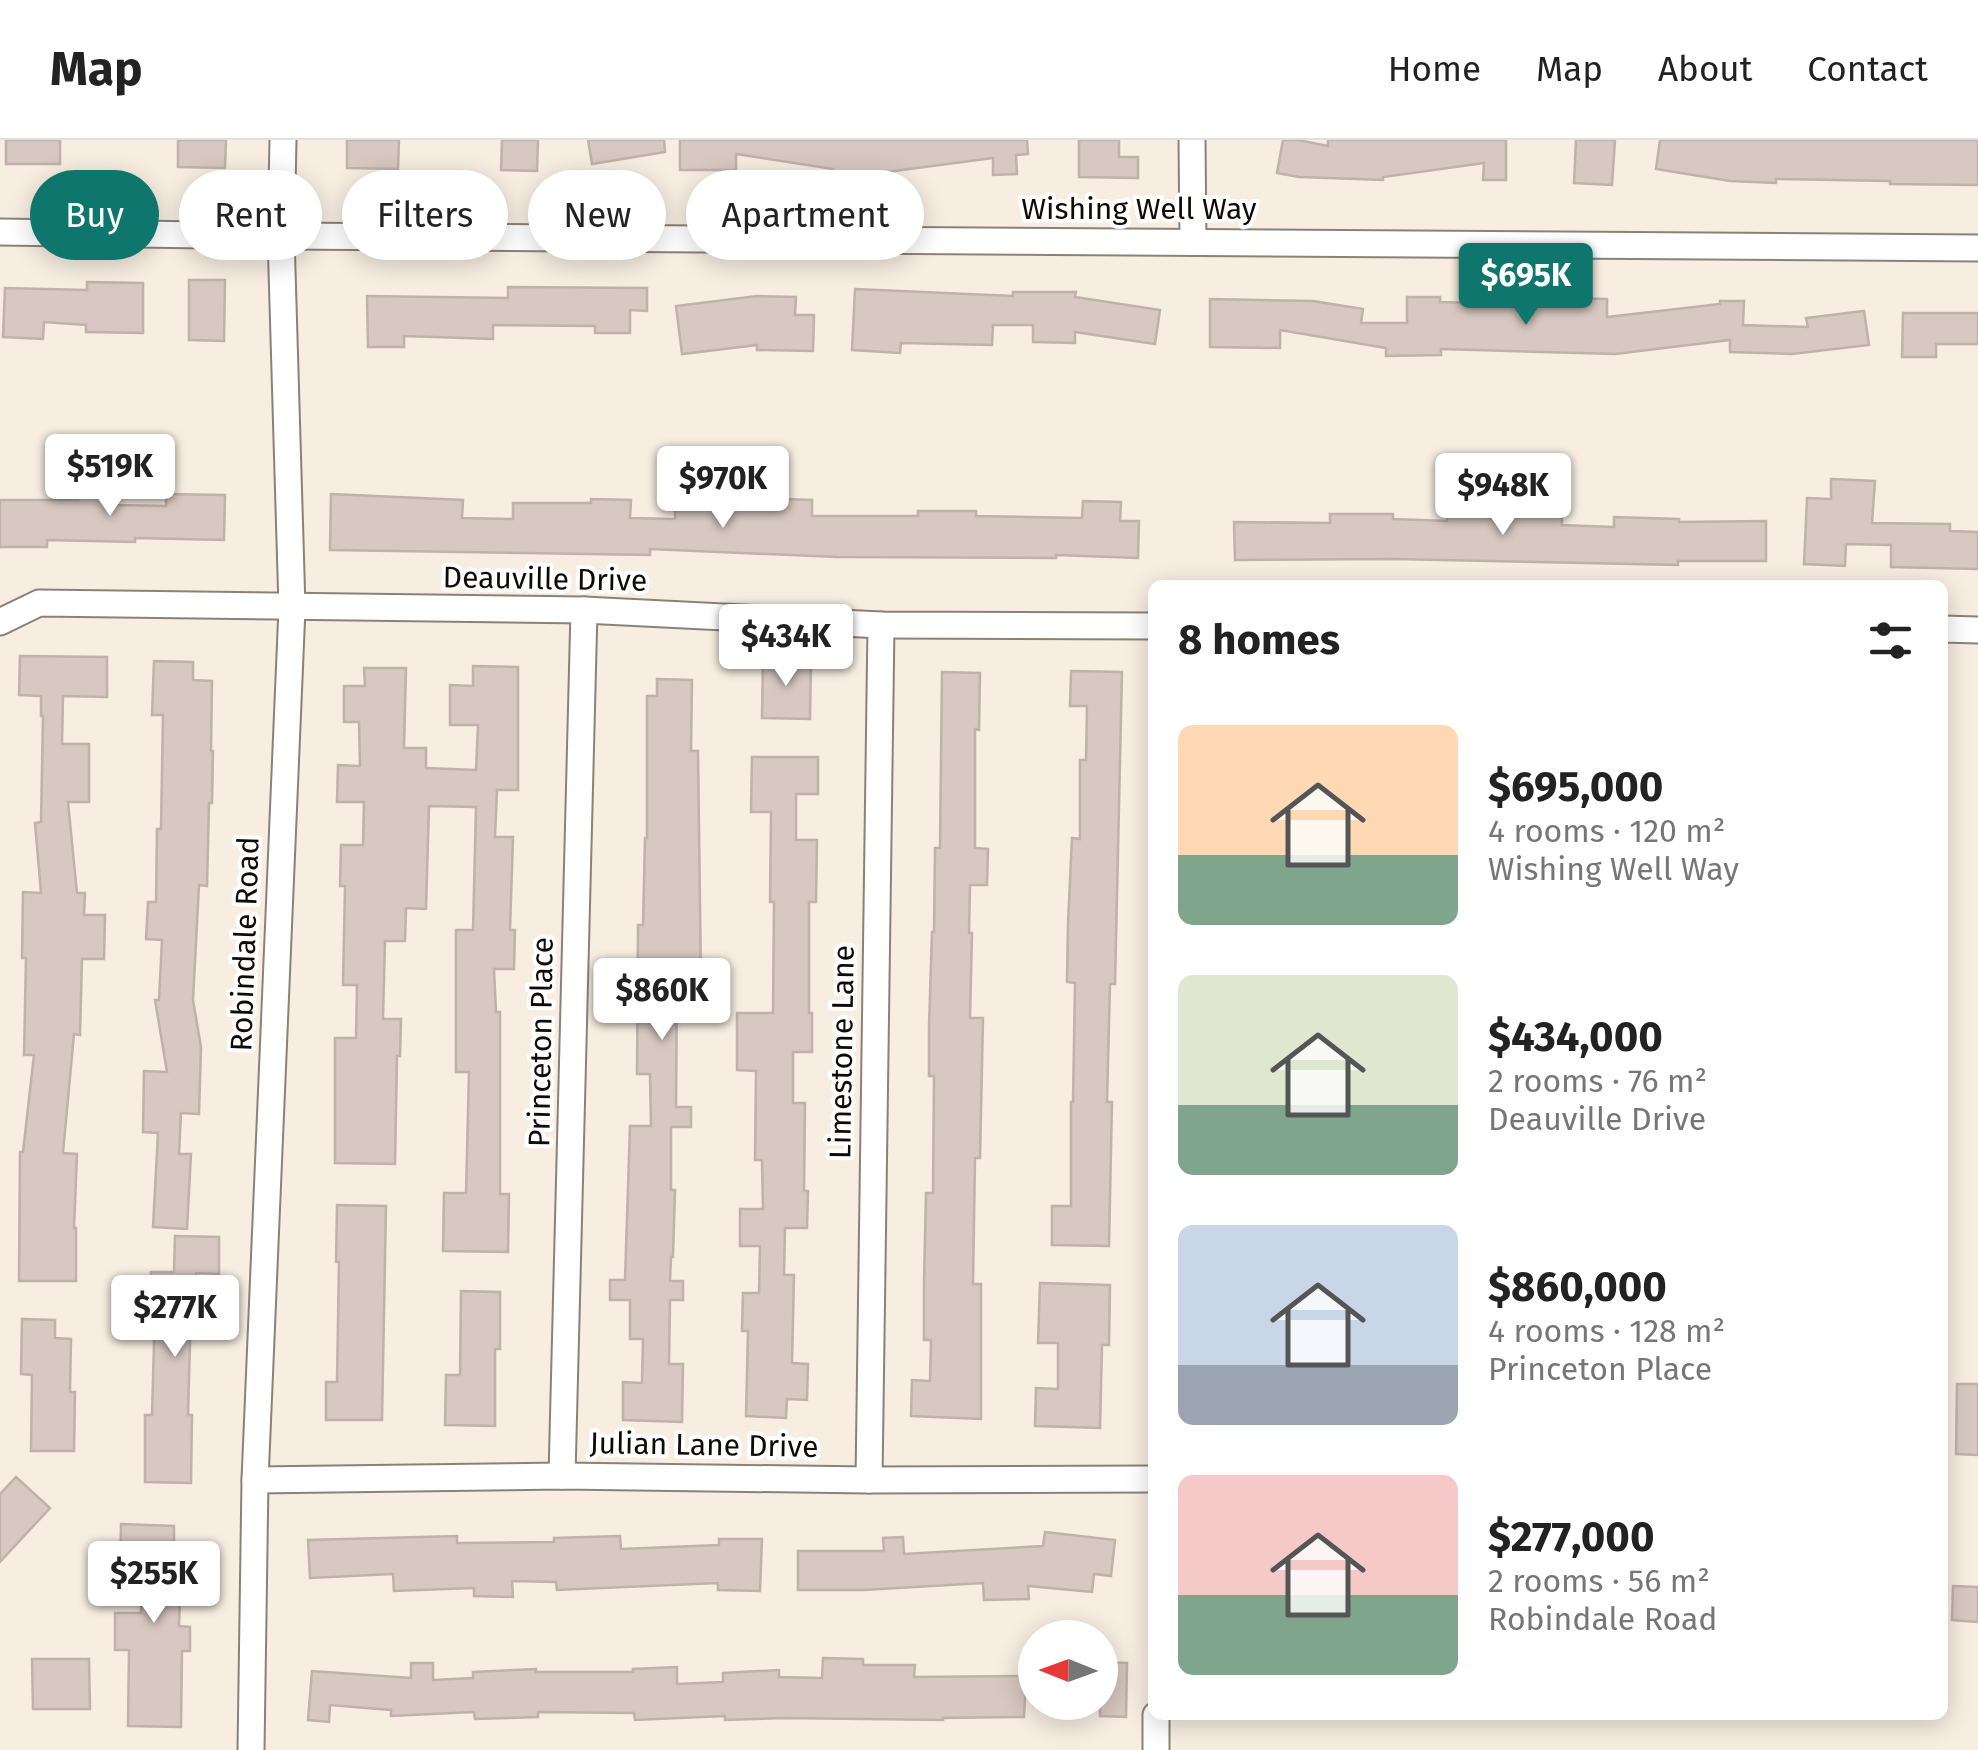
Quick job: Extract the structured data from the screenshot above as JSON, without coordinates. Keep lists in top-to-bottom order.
{
  "streets": {
    "street": [
      "Wishing Well Way",
      "Deauville Drive",
      "Robindale Road",
      "Princeton Place",
      "Limestone Lane",
      "Julian Lane Drive"
    ]
  },
  "crossings": [
    ["Deauville Drive", "Robindale Road"],
    ["Deauville Drive", "Princeton Place"],
    ["Deauville Drive", "Limestone Lane"],
    ["Robindale Road", "Julian Lane Drive"],
    ["Princeton Place", "Julian Lane Drive"],
    ["Limestone Lane", "Julian Lane Drive"]
  ],
  "north": "left",
  "page": {
    "header": "Map",
    "nav": [
      "Home",
      "Map",
      "About",
      "Contact"
    ],
    "chip": [
      "Buy",
      "Rent",
      "Filters",
      "New",
      "Apartment"
    ],
    "price": [
      "$695K",
      "$519K",
      "$970K",
      "$948K",
      "$434K",
      "$860K",
      "$277K",
      "$255K"
    ],
    "heading": "8 homes",
    "list": [
      {
        "name": "$695,000",
        "note": "4 rooms · 120 m² · Wishing Well Way"
      },
      {
        "name": "$434,000",
        "note": "2 rooms · 76 m² · Deauville Drive"
      },
      {
        "name": "$860,000",
        "note": "4 rooms · 128 m² · Princeton Place"
      },
      {
        "name": "$277,000",
        "note": "2 rooms · 56 m² · Robindale Road"
      }
    ]
  }
}
